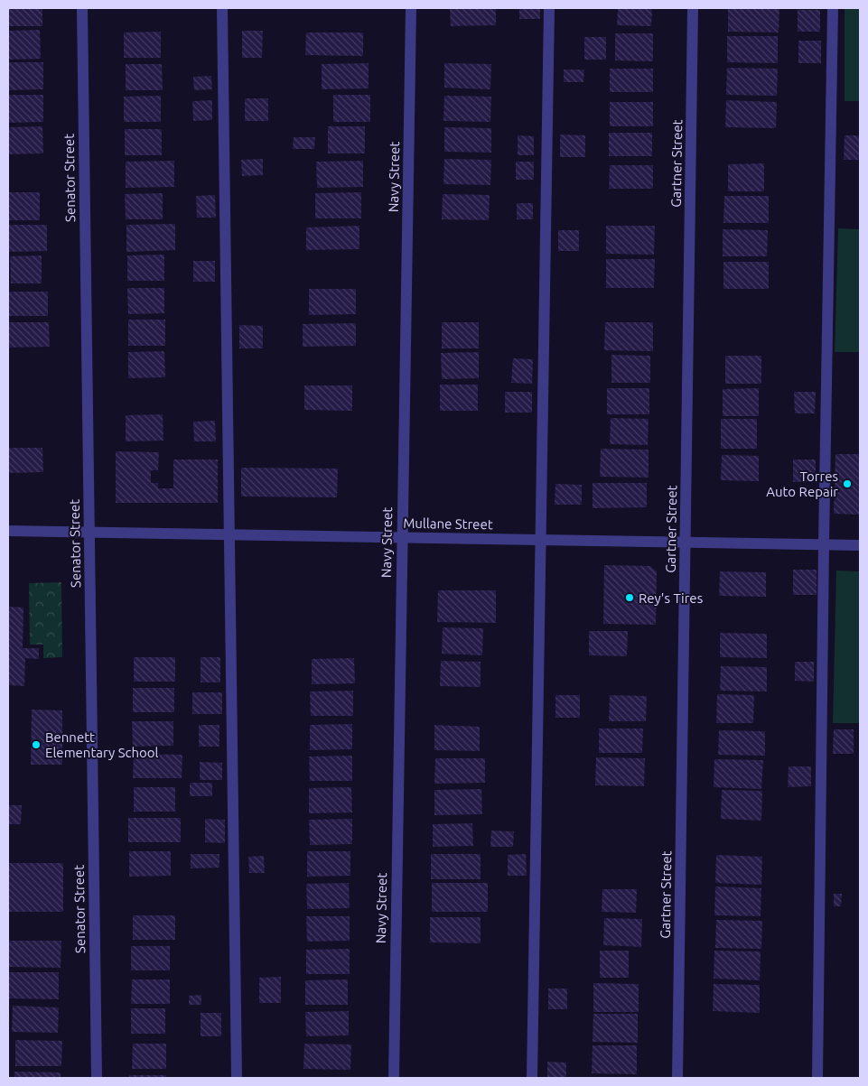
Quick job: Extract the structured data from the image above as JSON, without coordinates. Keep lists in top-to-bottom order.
{
  "streets": {
    "street": [
      "Gartner Street",
      "Navy Street",
      "Senator Street",
      "Mullane Street"
    ]
  },
  "crossings": [
    ["Gartner Street", "Mullane Street"],
    ["Navy Street", "Mullane Street"],
    ["Senator Street", "Mullane Street"]
  ],
  "places": ["Torres Auto Repair", "Rey's Tires", "Bennett Elementary School"]
}
